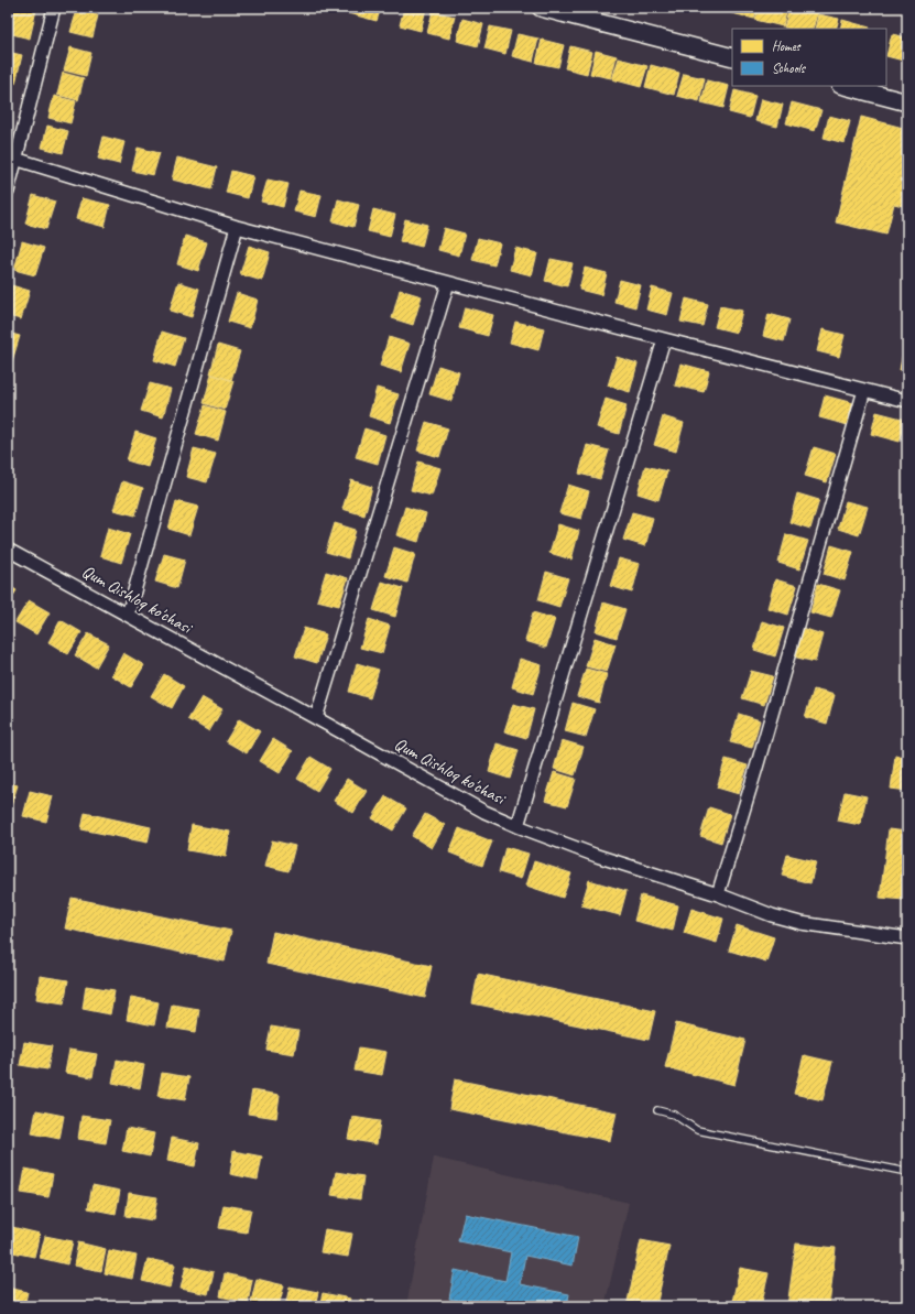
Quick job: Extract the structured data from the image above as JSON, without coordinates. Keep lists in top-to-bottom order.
{
  "streets": {
    "street": ["Qum Qishloq ko'chasi"]
  },
  "legend": ["Homes", "Schools"]
}
